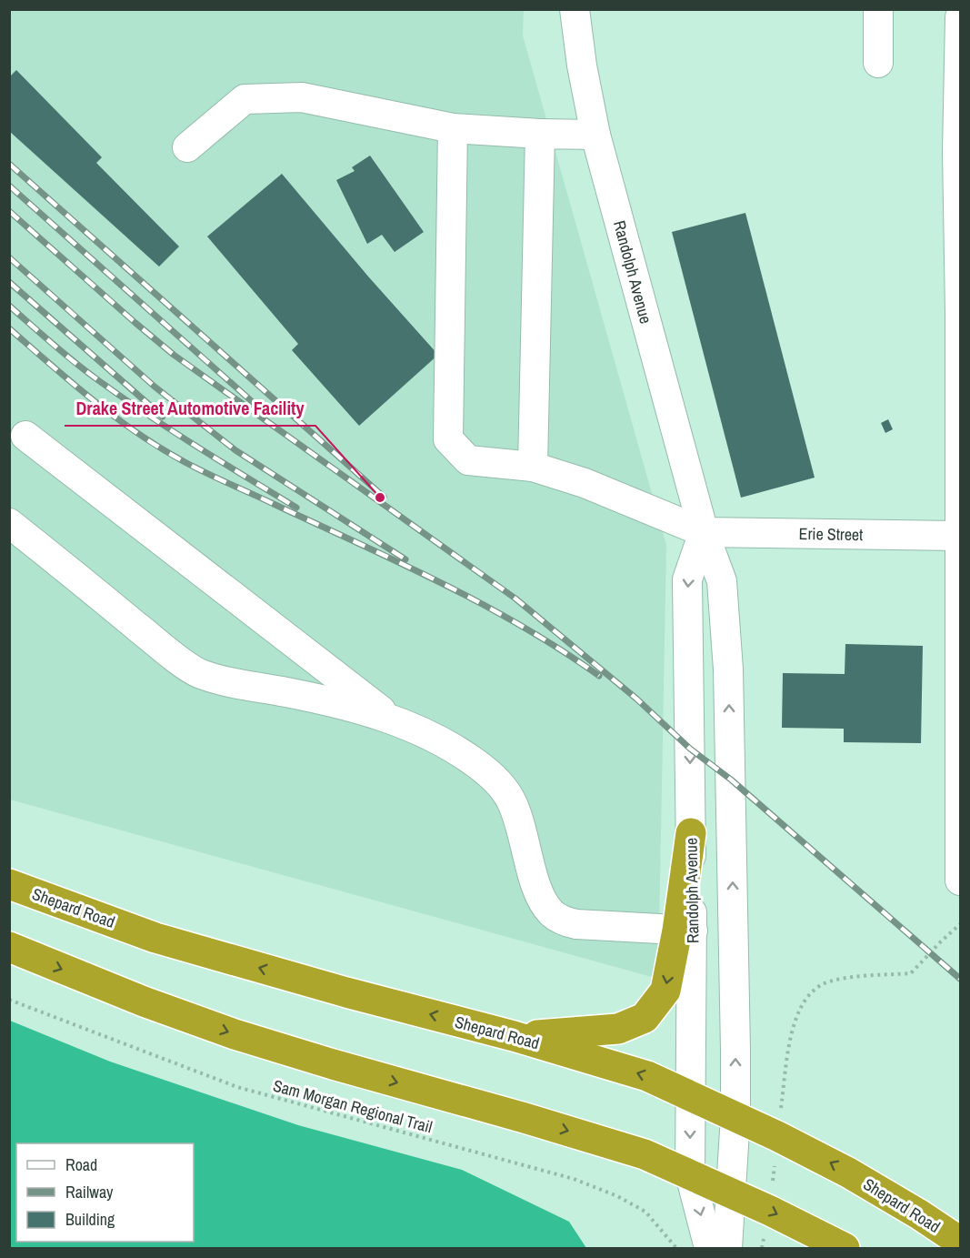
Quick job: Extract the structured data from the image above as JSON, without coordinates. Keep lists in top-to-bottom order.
{
  "streets": {
    "highway": ["Shepard Road"],
    "street": ["Randolph Avenue", "Erie Street"],
    "path": ["Sam Morgan Regional Trail"]
  },
  "crossings": [
    ["Randolph Avenue", "Erie Street"],
    ["Randolph Avenue", "Shepard Road"]
  ],
  "places": ["Drake Street Automotive Facility"],
  "legend": ["Road", "Railway", "Building"]
}
